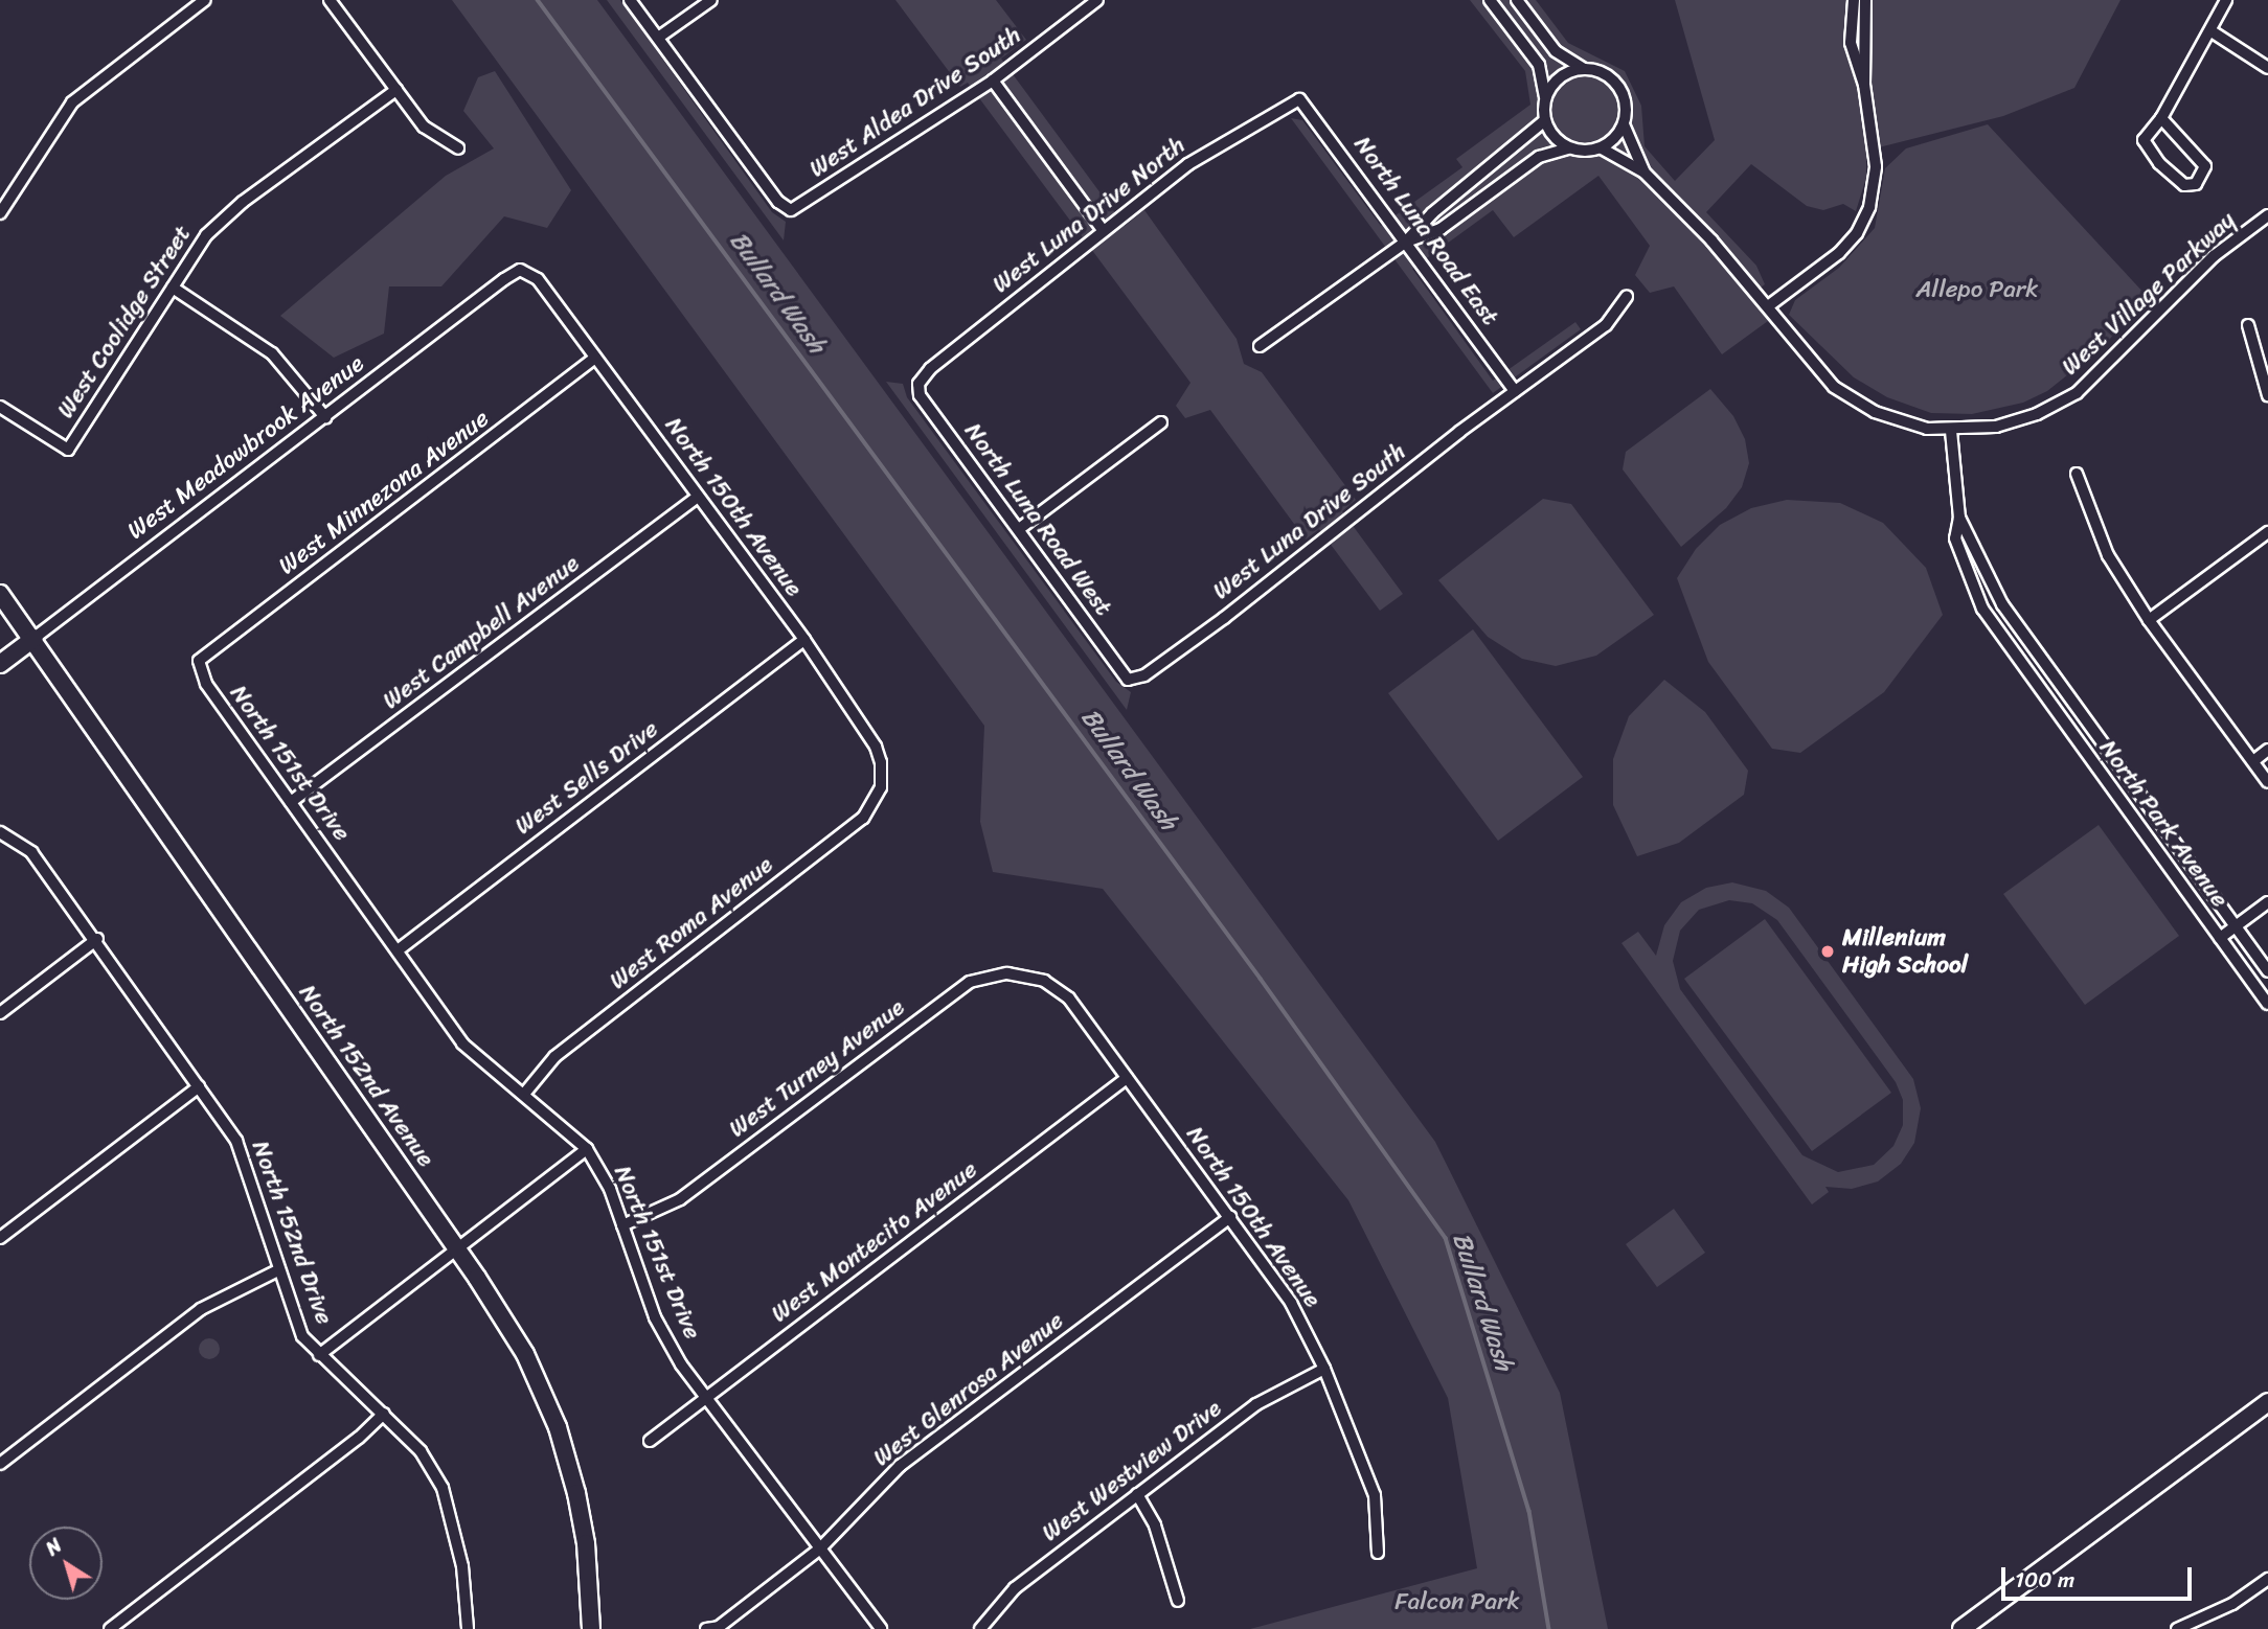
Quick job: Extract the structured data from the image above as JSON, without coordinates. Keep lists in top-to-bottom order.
{
  "streets": {
    "street": [
      "West Aldea Drive South",
      "West Luna Drive North",
      "North Luna Road East",
      "West Village Parkway",
      "West Coolidge Street",
      "West Meadowbrook Avenue",
      "West Minnezona Avenue",
      "North 150th Avenue",
      "North Luna Road West",
      "West Luna Drive South",
      "West Campbell Avenue",
      "North 151st Drive",
      "West Sells Drive",
      "North Park Avenue",
      "West Roma Avenue",
      "West Turney Avenue",
      "North 152nd Avenue",
      "North 152nd Drive",
      "West Montecito Avenue",
      "West Glenrosa Avenue",
      "West Westview Drive"
    ]
  },
  "crossings": [
    ["West Luna Drive North", "North Luna Road East"],
    ["West Luna Drive North", "North Luna Road West"],
    ["North Luna Road East", "West Luna Drive South"],
    ["West Village Parkway", "North Park Avenue"],
    ["West Meadowbrook Avenue", "North 150th Avenue"],
    ["West Meadowbrook Avenue", "North 152nd Avenue"],
    ["West Minnezona Avenue", "North 150th Avenue"],
    ["West Minnezona Avenue", "North 151st Drive"],
    ["North 150th Avenue", "West Campbell Avenue"],
    ["North 150th Avenue", "West Sells Drive"],
    ["North 150th Avenue", "West Roma Avenue"],
    ["North 150th Avenue", "West Turney Avenue"],
    ["North 150th Avenue", "West Montecito Avenue"],
    ["North 150th Avenue", "West Glenrosa Avenue"],
    ["North 150th Avenue", "West Westview Drive"],
    ["North Luna Road West", "West Luna Drive South"],
    ["West Campbell Avenue", "North 151st Drive"],
    ["North 151st Drive", "West Sells Drive"],
    ["North 151st Drive", "West Roma Avenue"],
    ["North 151st Drive", "West Turney Avenue"],
    ["North 151st Drive", "West Montecito Avenue"],
    ["North 151st Drive", "West Glenrosa Avenue"]
  ],
  "water": ["Bullard Wash"],
  "parks": ["Allepo Park", "Falcon Park"],
  "places": ["Millenium High School"],
  "scale_bar": "100 m",
  "north": "top left"
}
